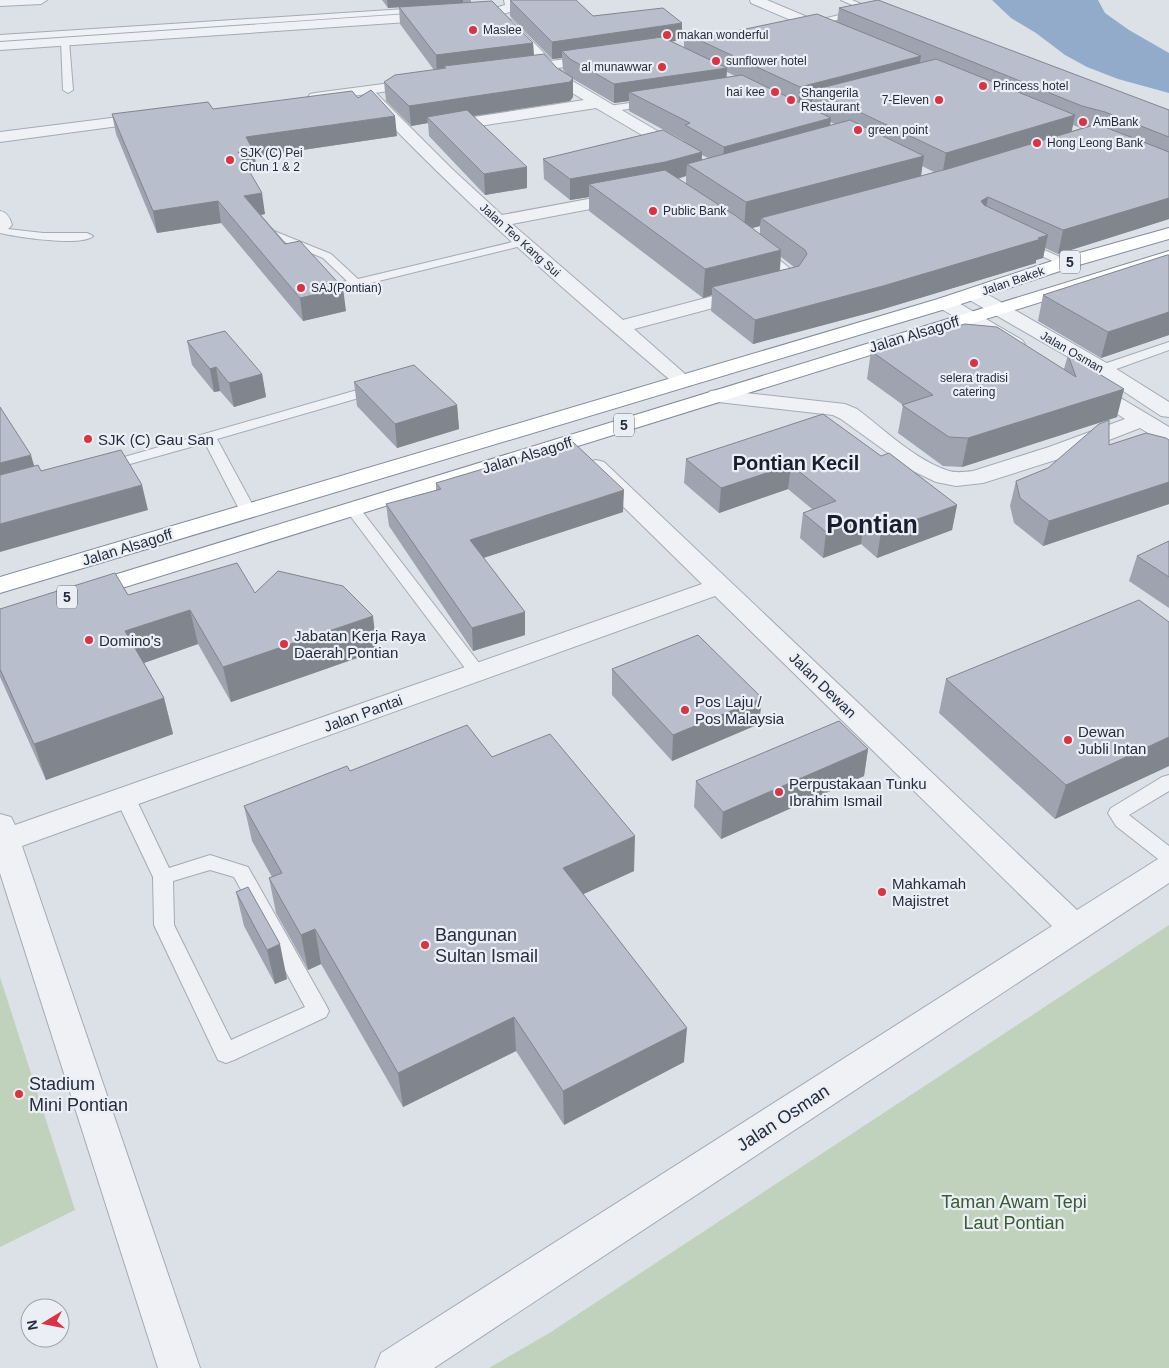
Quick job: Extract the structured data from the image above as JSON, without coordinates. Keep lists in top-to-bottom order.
{
  "streets": {
    "highway": ["5", "Jalan Bakek", "Jalan Alsagoff"],
    "street": [
      "Jalan Teo Kang Sui",
      "Jalan Osman",
      "Jalan Dewan",
      "Jalan Pantai"
    ]
  },
  "crossings": [
    ["Jalan Teo Kang Sui", "Jalan Alsagoff"],
    ["Jalan Bakek", "Jalan Alsagoff"],
    ["Jalan Bakek", "Jalan Osman"],
    ["Jalan Alsagoff", "Jalan Osman"],
    ["Jalan Alsagoff", "Jalan Dewan"],
    ["Jalan Osman", "Jalan Dewan"],
    ["Jalan Dewan", "Jalan Pantai"]
  ],
  "districts": ["Pontian Kecil", "Pontian"],
  "parks": ["Taman Awam Tepi Laut Pontian"],
  "places": [
    "Maslee",
    "makan wonderful",
    "sunflower hotel",
    "al munawwar",
    "Princess hotel",
    "hai kee",
    "Shangerila Restaurant",
    "7-Eleven",
    "AmBank",
    "green point",
    "Hong Leong Bank",
    "SJK (C) Pei Chun 1 & 2",
    "Public Bank",
    "SAJ(Pontian)",
    "selera tradisi catering",
    "SJK (C) Gau San",
    "Domino's",
    "Jabatan Kerja Raya Daerah Pontian",
    "Pos Laju / Pos Malaysia",
    "Dewan Jubli Intan",
    "Perpustakaan Tunku Ibrahim Ismail",
    "Mahkamah Majistret",
    "Bangunan Sultan Ismail",
    "Stadium Mini Pontian"
  ],
  "north": "left"
}
